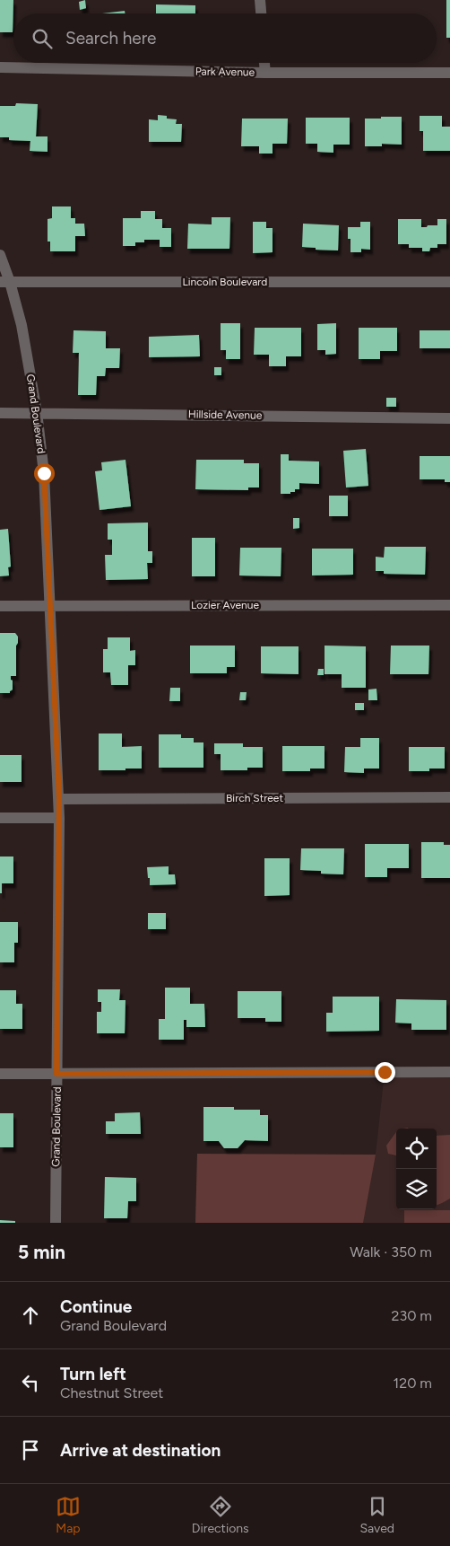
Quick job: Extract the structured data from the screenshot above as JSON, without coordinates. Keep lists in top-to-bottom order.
{
  "streets": {
    "street": [
      "Park Avenue",
      "Lincoln Boulevard",
      "Grand Boulevard",
      "Hillside Avenue",
      "Lozier Avenue",
      "Birch Street"
    ]
  },
  "crossings": [
    ["Lincoln Boulevard", "Grand Boulevard"],
    ["Grand Boulevard", "Hillside Avenue"],
    ["Grand Boulevard", "Lozier Avenue"],
    ["Grand Boulevard", "Birch Street"]
  ],
  "page": {
    "search": "Search here",
    "heading": ["5 min", "Walk · 350 m"],
    "list": [
      ["Continue", "Grand Boulevard", "230 m"],
      ["Turn left", "Chestnut Street", "120 m"],
      "Arrive at destination"
    ],
    "nav": ["Map", "Directions", "Saved"]
  }
}
